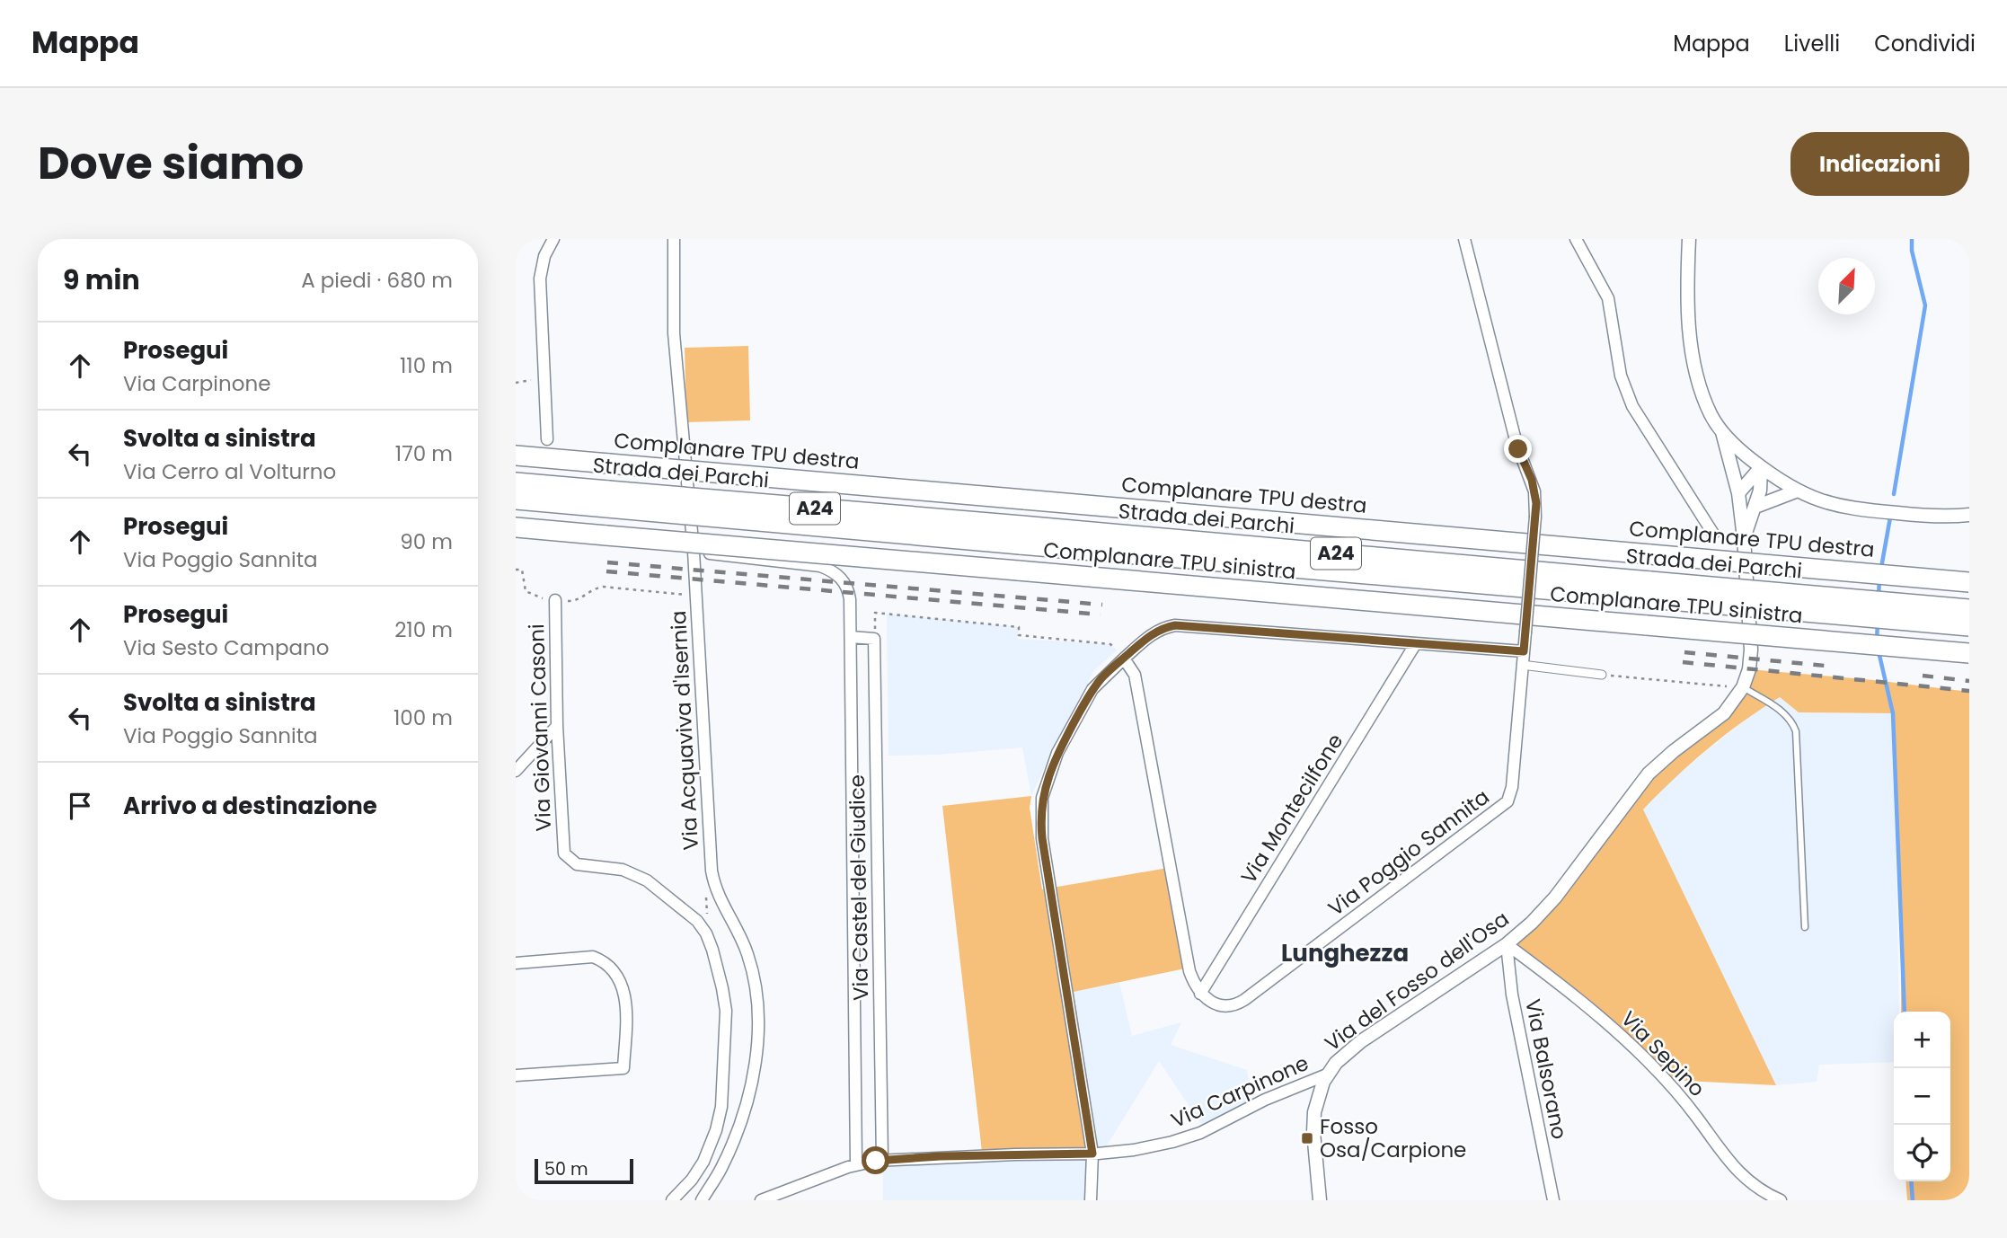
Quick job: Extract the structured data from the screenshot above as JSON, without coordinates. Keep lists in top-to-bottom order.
{
  "streets": {
    "highway": [
      "Complanare TPU destra",
      "Strada dei Parchi",
      "A24",
      "Complanare TPU sinistra"
    ],
    "street": [
      "Via Giovanni Casoni",
      "Via Acquaviva d'Isernia",
      "Via Montecilfone",
      "Via Poggio Sannita",
      "Via Castel del Giudice",
      "Via del Fosso dell'Osa",
      "Via Sepino",
      "Via Balsorano",
      "Via Carpinone"
    ]
  },
  "crossings": [
    ["Via Acquaviva d'Isernia", "Via Castel del Giudice"],
    ["Via Montecilfone", "Via Poggio Sannita"],
    ["Via Castel del Giudice", "Via Carpinone"],
    ["Via del Fosso dell'Osa", "Via Sepino"],
    ["Via del Fosso dell'Osa", "Via Balsorano"],
    ["Via del Fosso dell'Osa", "Via Carpinone"],
    ["Via Sepino", "Via Balsorano"]
  ],
  "districts": ["Lunghezza"],
  "places": {
    "transit": ["Fosso Osa/Carpione"]
  },
  "scale_bar": "50 m",
  "north": "top right",
  "page": {
    "header": "Mappa",
    "nav": ["Mappa", "Livelli", "Condividi"],
    "title": "Dove siamo",
    "buttons": "Indicazioni",
    "heading": ["9 min", "A piedi · 680 m"],
    "list": [
      ["Prosegui", "Via Carpinone", "110 m"],
      ["Svolta a sinistra", "Via Cerro al Volturno", "170 m"],
      ["Prosegui", "Via Poggio Sannita", "90 m"],
      ["Prosegui", "Via Sesto Campano", "210 m"],
      ["Svolta a sinistra", "Via Poggio Sannita", "100 m"],
      "Arrivo a destinazione"
    ],
    "map_buttons": ["+", "−"],
    "scale": "50 m"
  }
}
